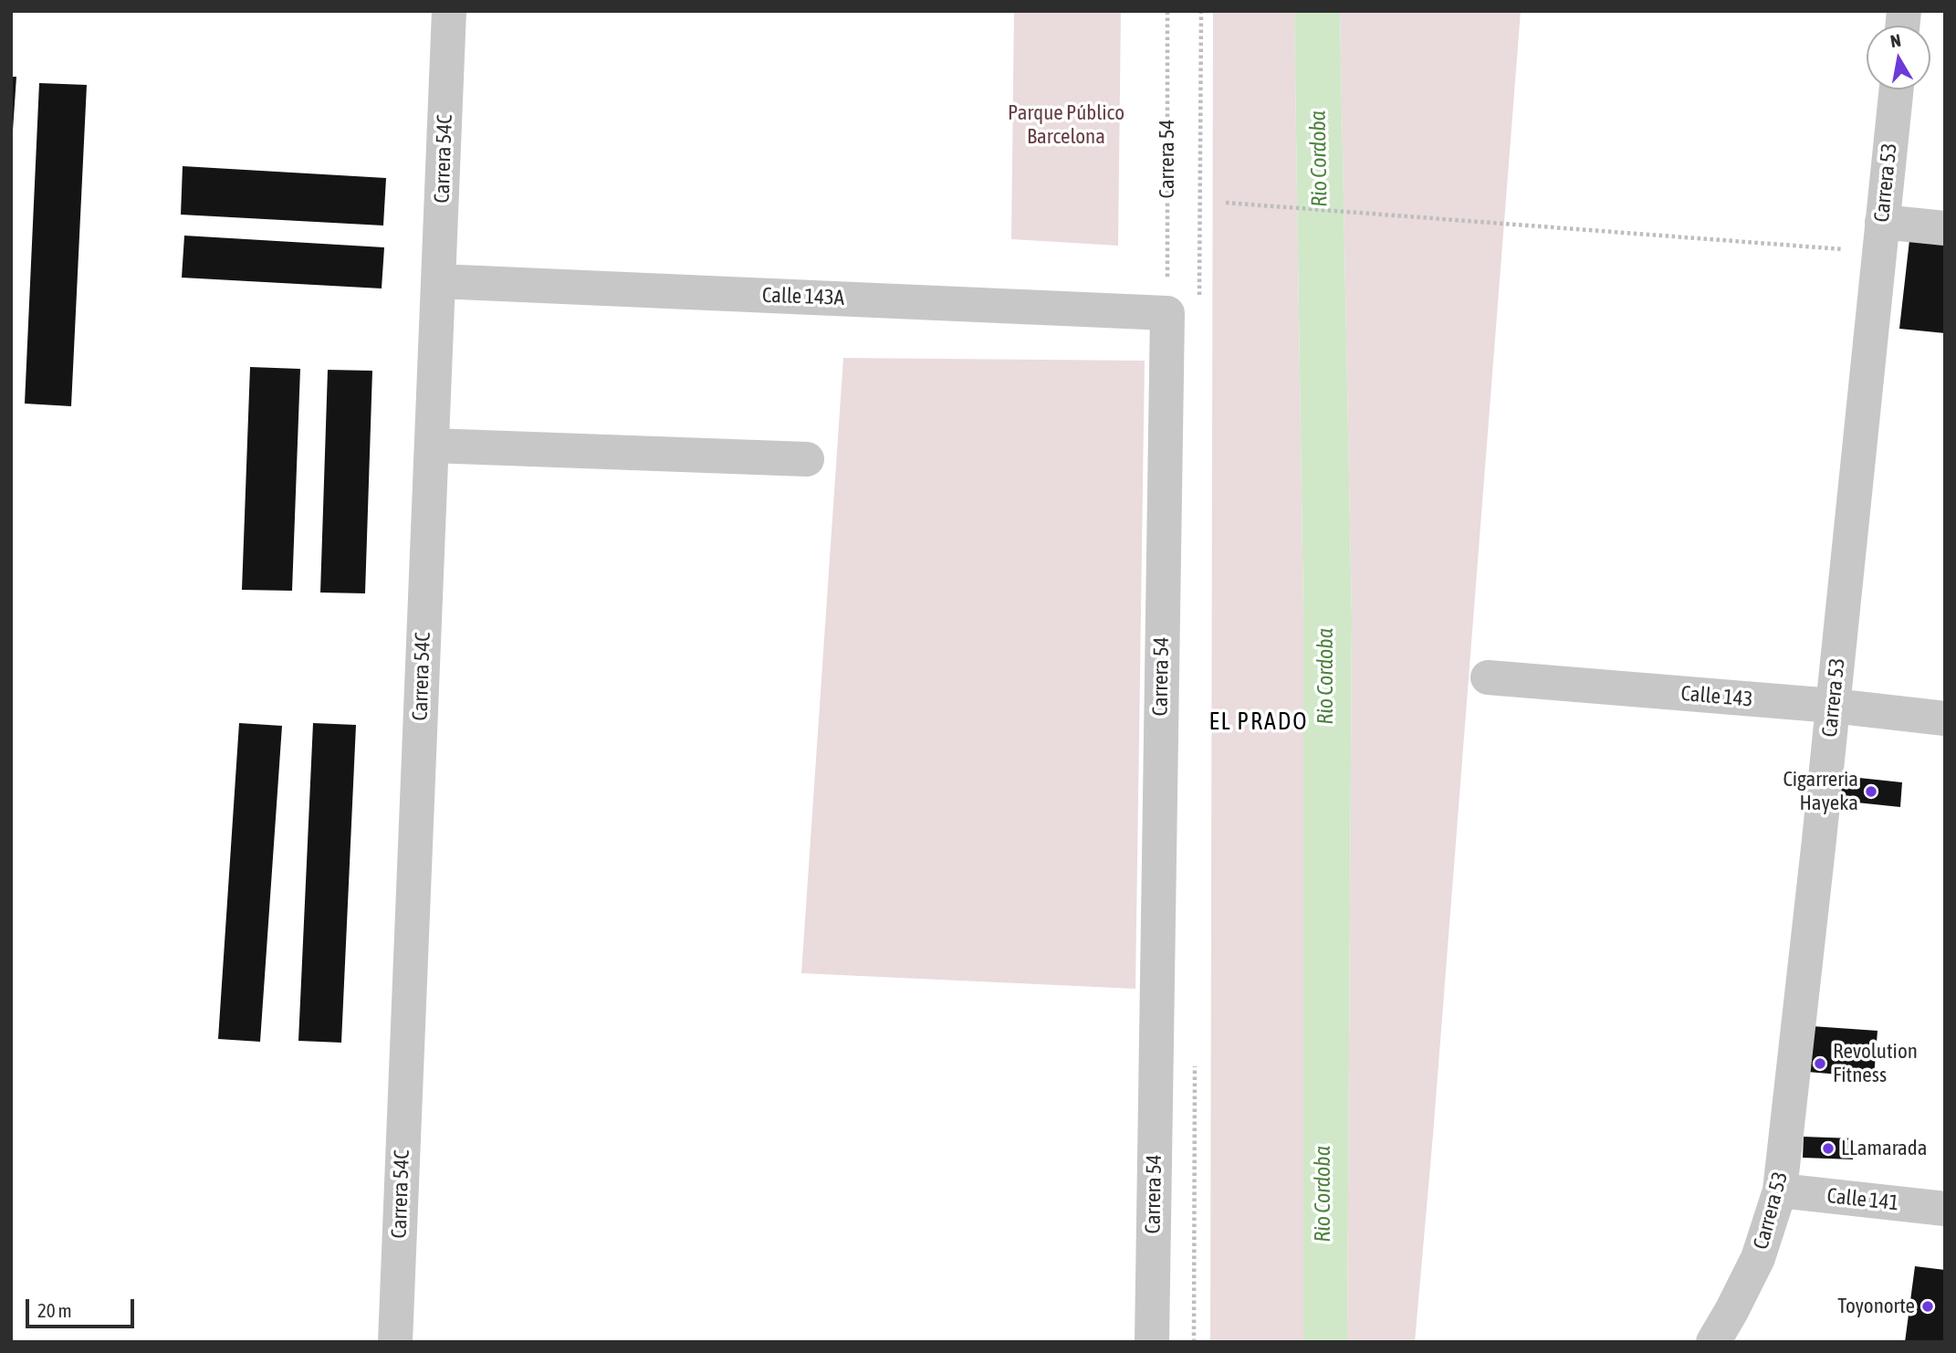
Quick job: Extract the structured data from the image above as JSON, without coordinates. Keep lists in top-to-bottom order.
{
  "streets": {
    "street": [
      "Carrera 54C",
      "Carrera 54",
      "Carrera 53",
      "Calle 143A",
      "Calle 143",
      "Calle 141"
    ]
  },
  "crossings": [
    ["Carrera 54C", "Calle 143A"],
    ["Carrera 54", "Calle 143A"],
    ["Carrera 53", "Calle 143"],
    ["Carrera 53", "Calle 141"]
  ],
  "districts": ["EL PRADO"],
  "water": ["Rio Cordoba"],
  "parks": ["Parque Público Barcelona"],
  "places": [
    "Cigarreria Hayeka",
    "Revolution Fitness",
    "LLamarada",
    "Toyonorte"
  ],
  "scale_bar": "20 m",
  "north": "top"
}
